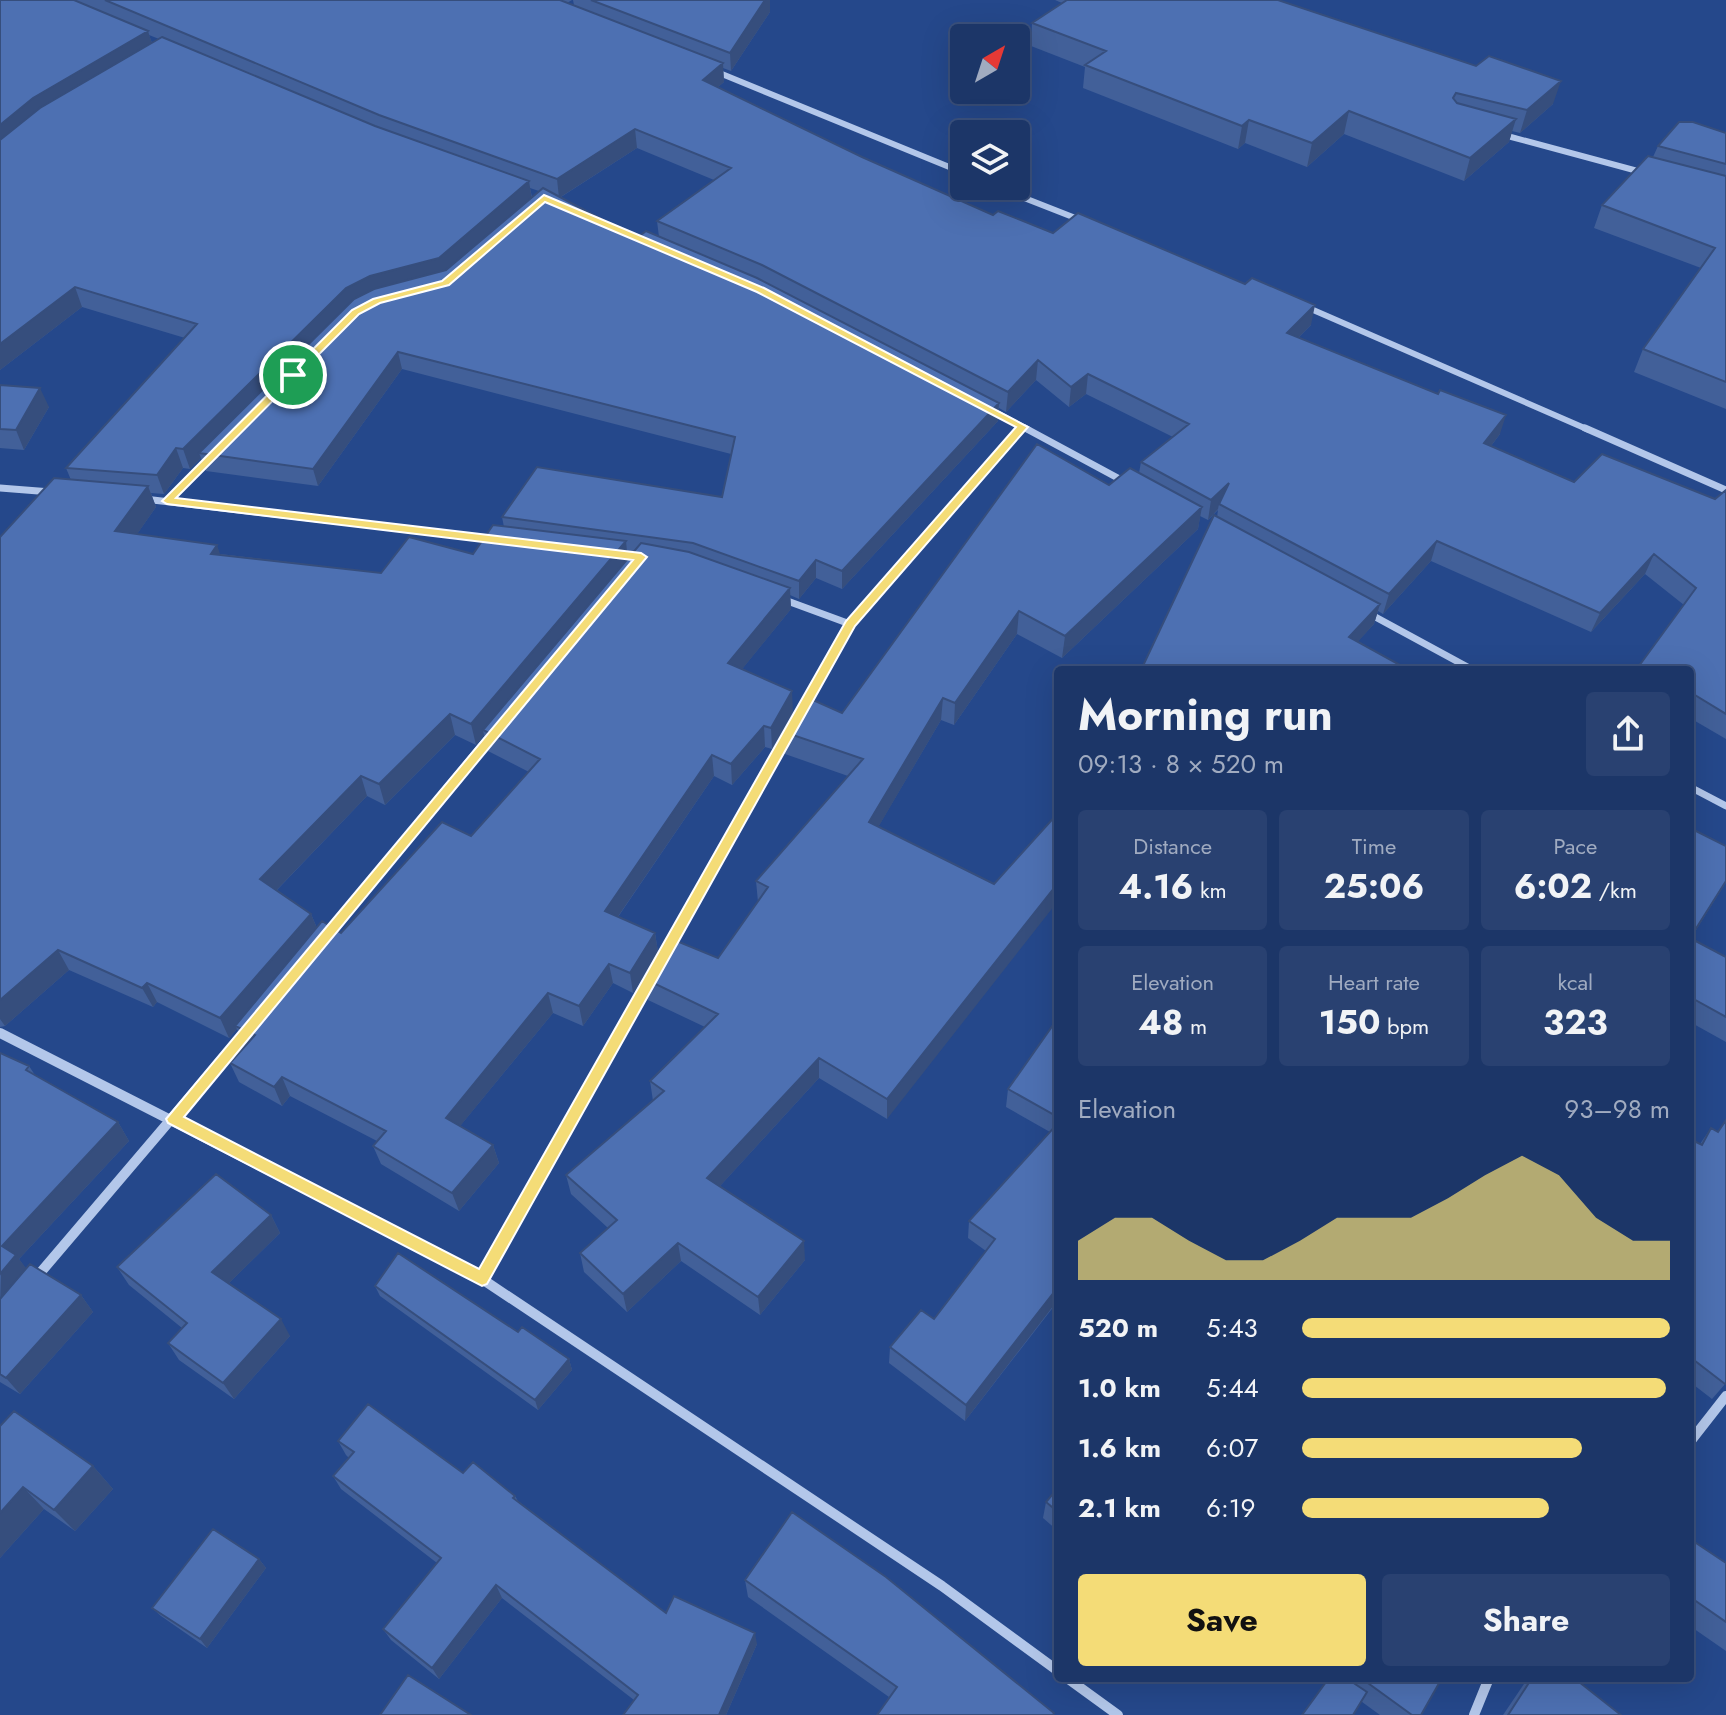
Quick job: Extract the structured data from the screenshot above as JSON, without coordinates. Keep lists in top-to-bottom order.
{
  "north": "top right",
  "page": {
    "heading": ["Morning run", "09:13 · 8 × 520 m"],
    "stats": [
      ["Distance", "4.16 km"],
      ["Time", "25:06"],
      ["Pace", "6:02 /km"],
      ["Elevation", "48 m"],
      ["Heart rate", "150 bpm"],
      ["kcal", "323"]
    ],
    "chart": ["Elevation", "93–98 m"],
    "list": [
      {
        "name": "520 m",
        "note": "5:43"
      },
      {
        "name": "1.0 km",
        "note": "5:44"
      },
      {
        "name": "1.6 km",
        "note": "6:07"
      },
      {
        "name": "2.1 km",
        "note": "6:19"
      }
    ],
    "buttons": ["Save", "Share"]
  }
}
